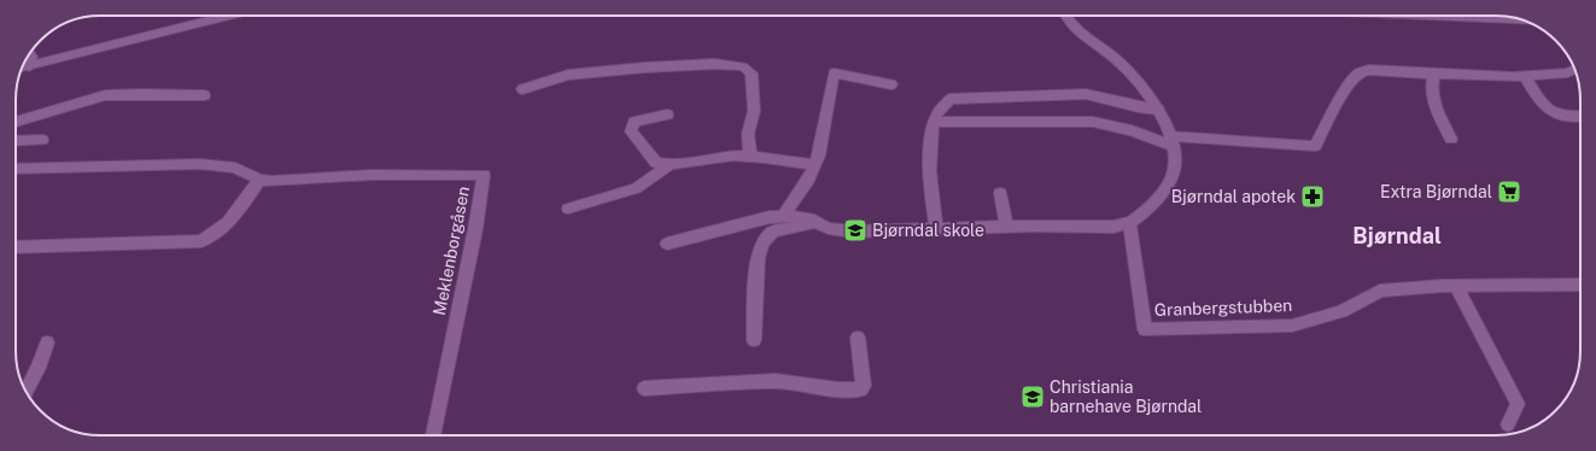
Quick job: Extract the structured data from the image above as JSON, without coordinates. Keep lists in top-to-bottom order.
{
  "streets": {
    "street": ["Meklenborgåsen", "Granbergstubben"]
  },
  "districts": ["Bjørndal"],
  "places": {
    "supermarket": ["Extra Bjørndal"],
    "pharmacy": ["Bjørndal apotek"],
    "school or university": ["Bjørndal skole", "Christiania barnehave Bjørndal"]
  }
}
